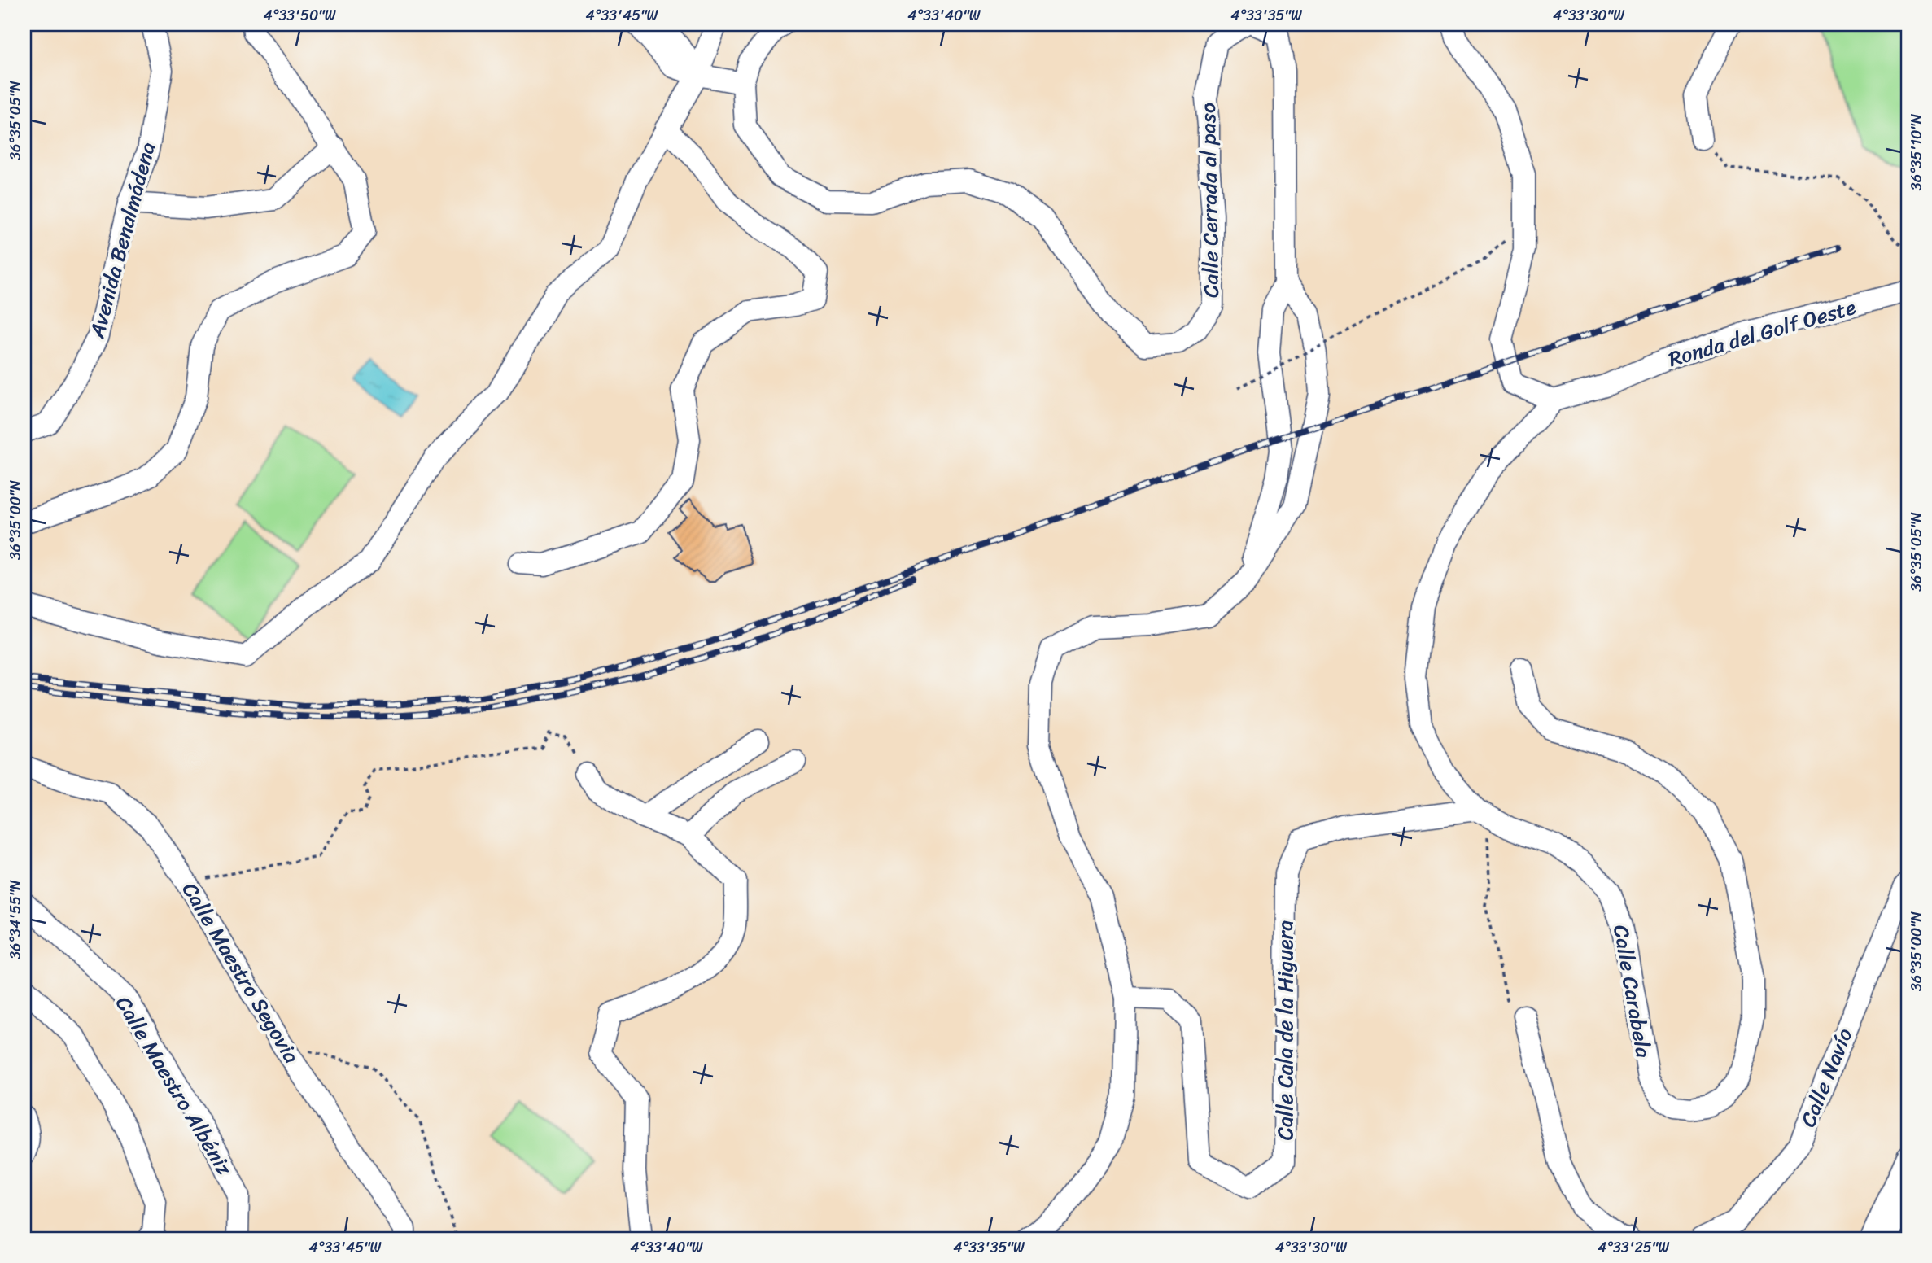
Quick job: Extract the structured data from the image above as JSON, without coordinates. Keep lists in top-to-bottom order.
{
  "streets": {
    "street": [
      "Calle Cerrada al paso",
      "Avenida Benalmádena",
      "Ronda del Golf Oeste",
      "Calle Maestro Segovia",
      "Calle Carabela",
      "Calle Cala de la Higuera",
      "Calle Navío",
      "Calle Maestro Albéniz"
    ]
  },
  "crossings": [
    ["Ronda del Golf Oeste", "Calle Carabela"],
    ["Calle Carabela", "Calle Cala de la Higuera"]
  ],
  "coordinates": [
    "4°33'50\"W",
    "4°33'45\"W",
    "4°33'40\"W",
    "4°33'35\"W",
    "4°33'30\"W",
    "36°35'05\"N",
    "36°35'10\"N",
    "36°35'00\"N",
    "36°34'55\"N",
    "4°33'25\"W"
  ]
}
